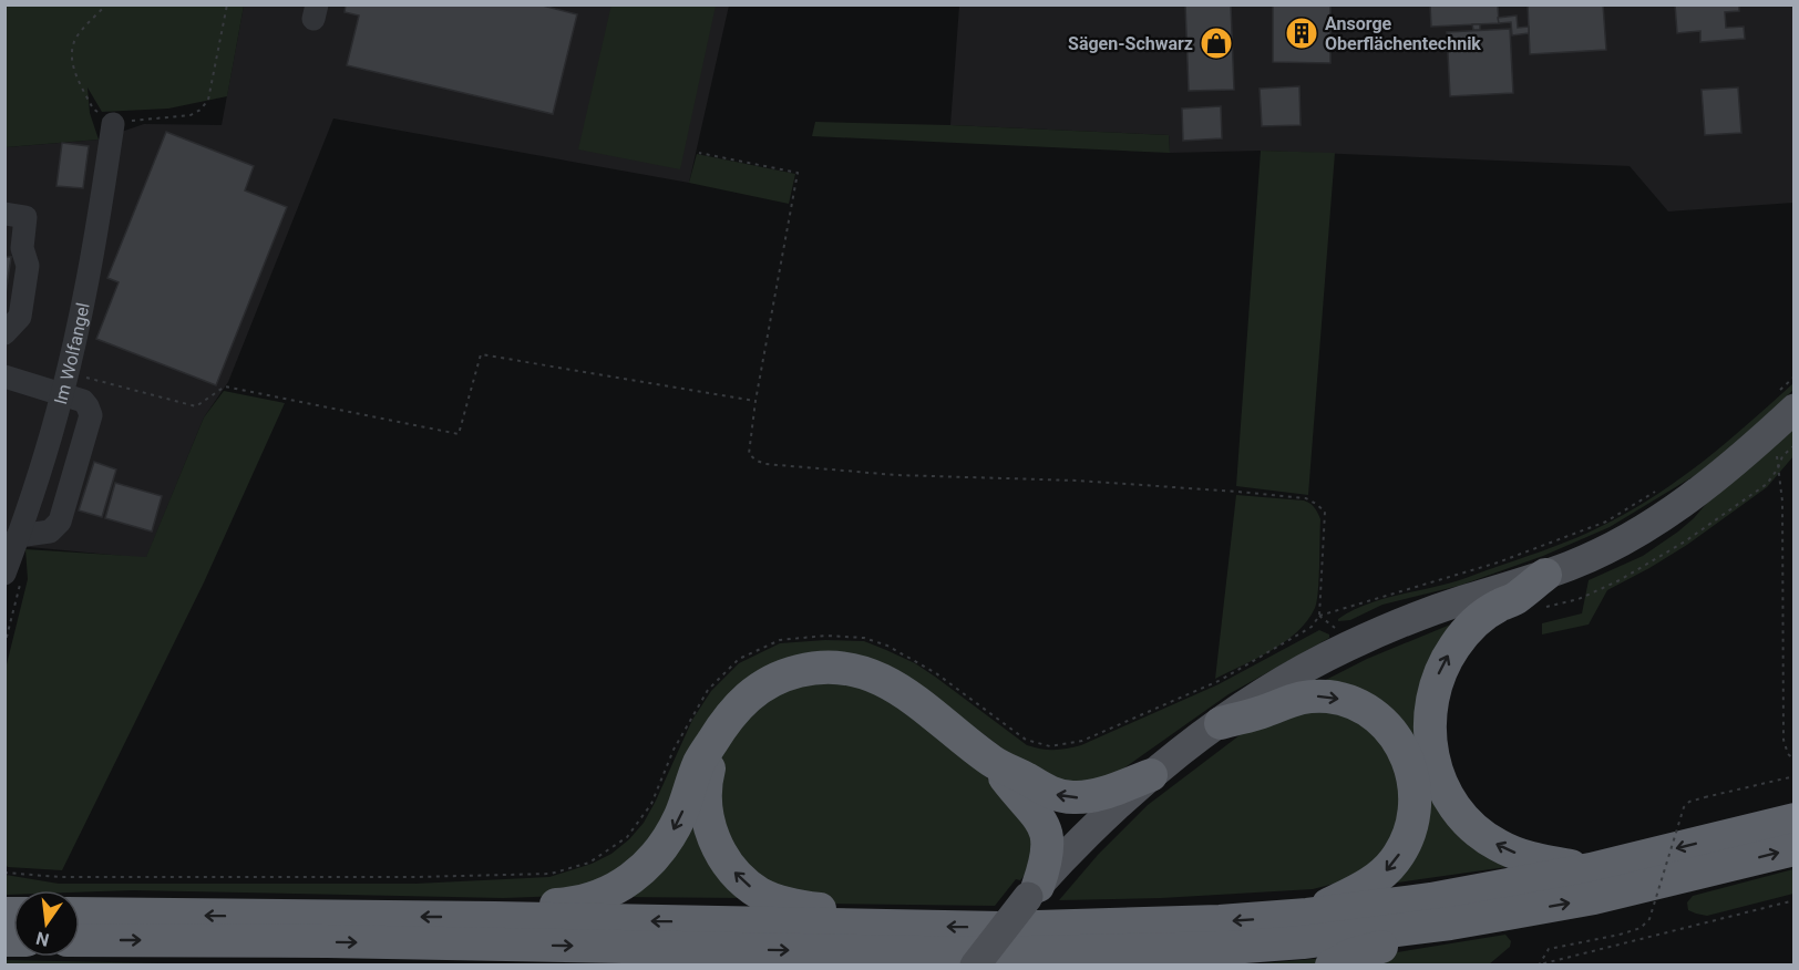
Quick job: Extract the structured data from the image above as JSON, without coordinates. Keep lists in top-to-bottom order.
{
  "streets": {
    "street": ["Im Wolfangel"]
  },
  "places": {
    "building": ["Ansorge Oberflächentechnik"],
    "shop": ["Sägen-Schwarz"]
  },
  "north": "bottom"
}
